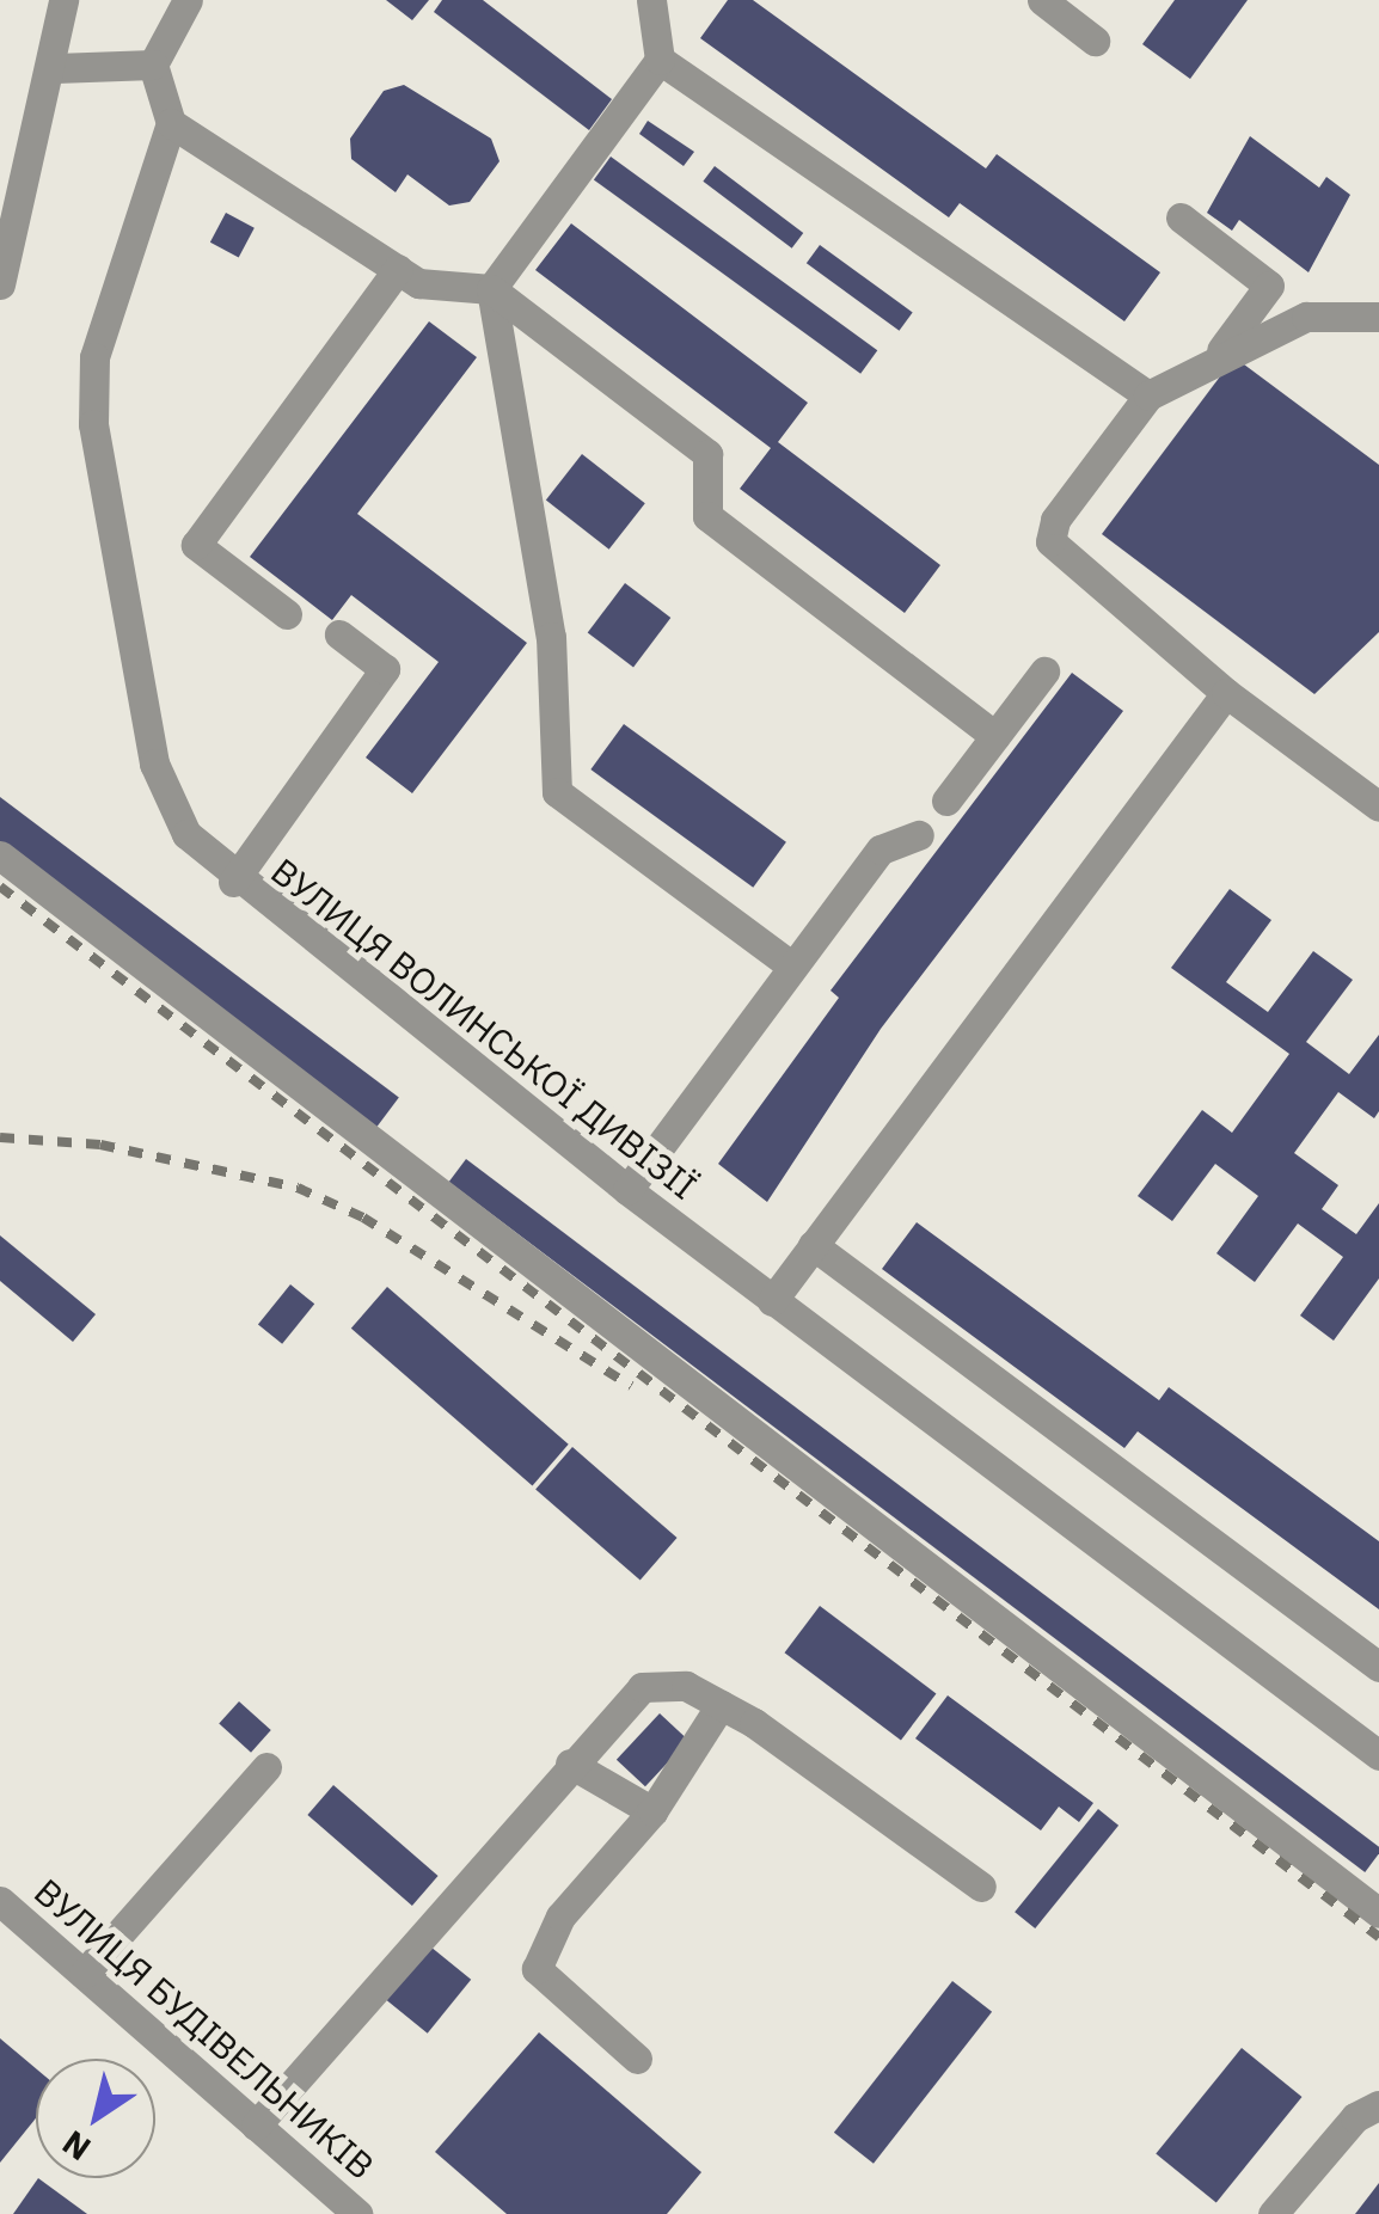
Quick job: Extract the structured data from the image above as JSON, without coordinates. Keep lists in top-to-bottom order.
{
  "streets": {
    "street": ["ВУЛИЦЯ ВОЛИНСЬКОЇ ДИВІЗІЇ", "ВУЛИЦЯ БУДІВЕЛЬНИКІВ"]
  },
  "north": "bottom left"
}
